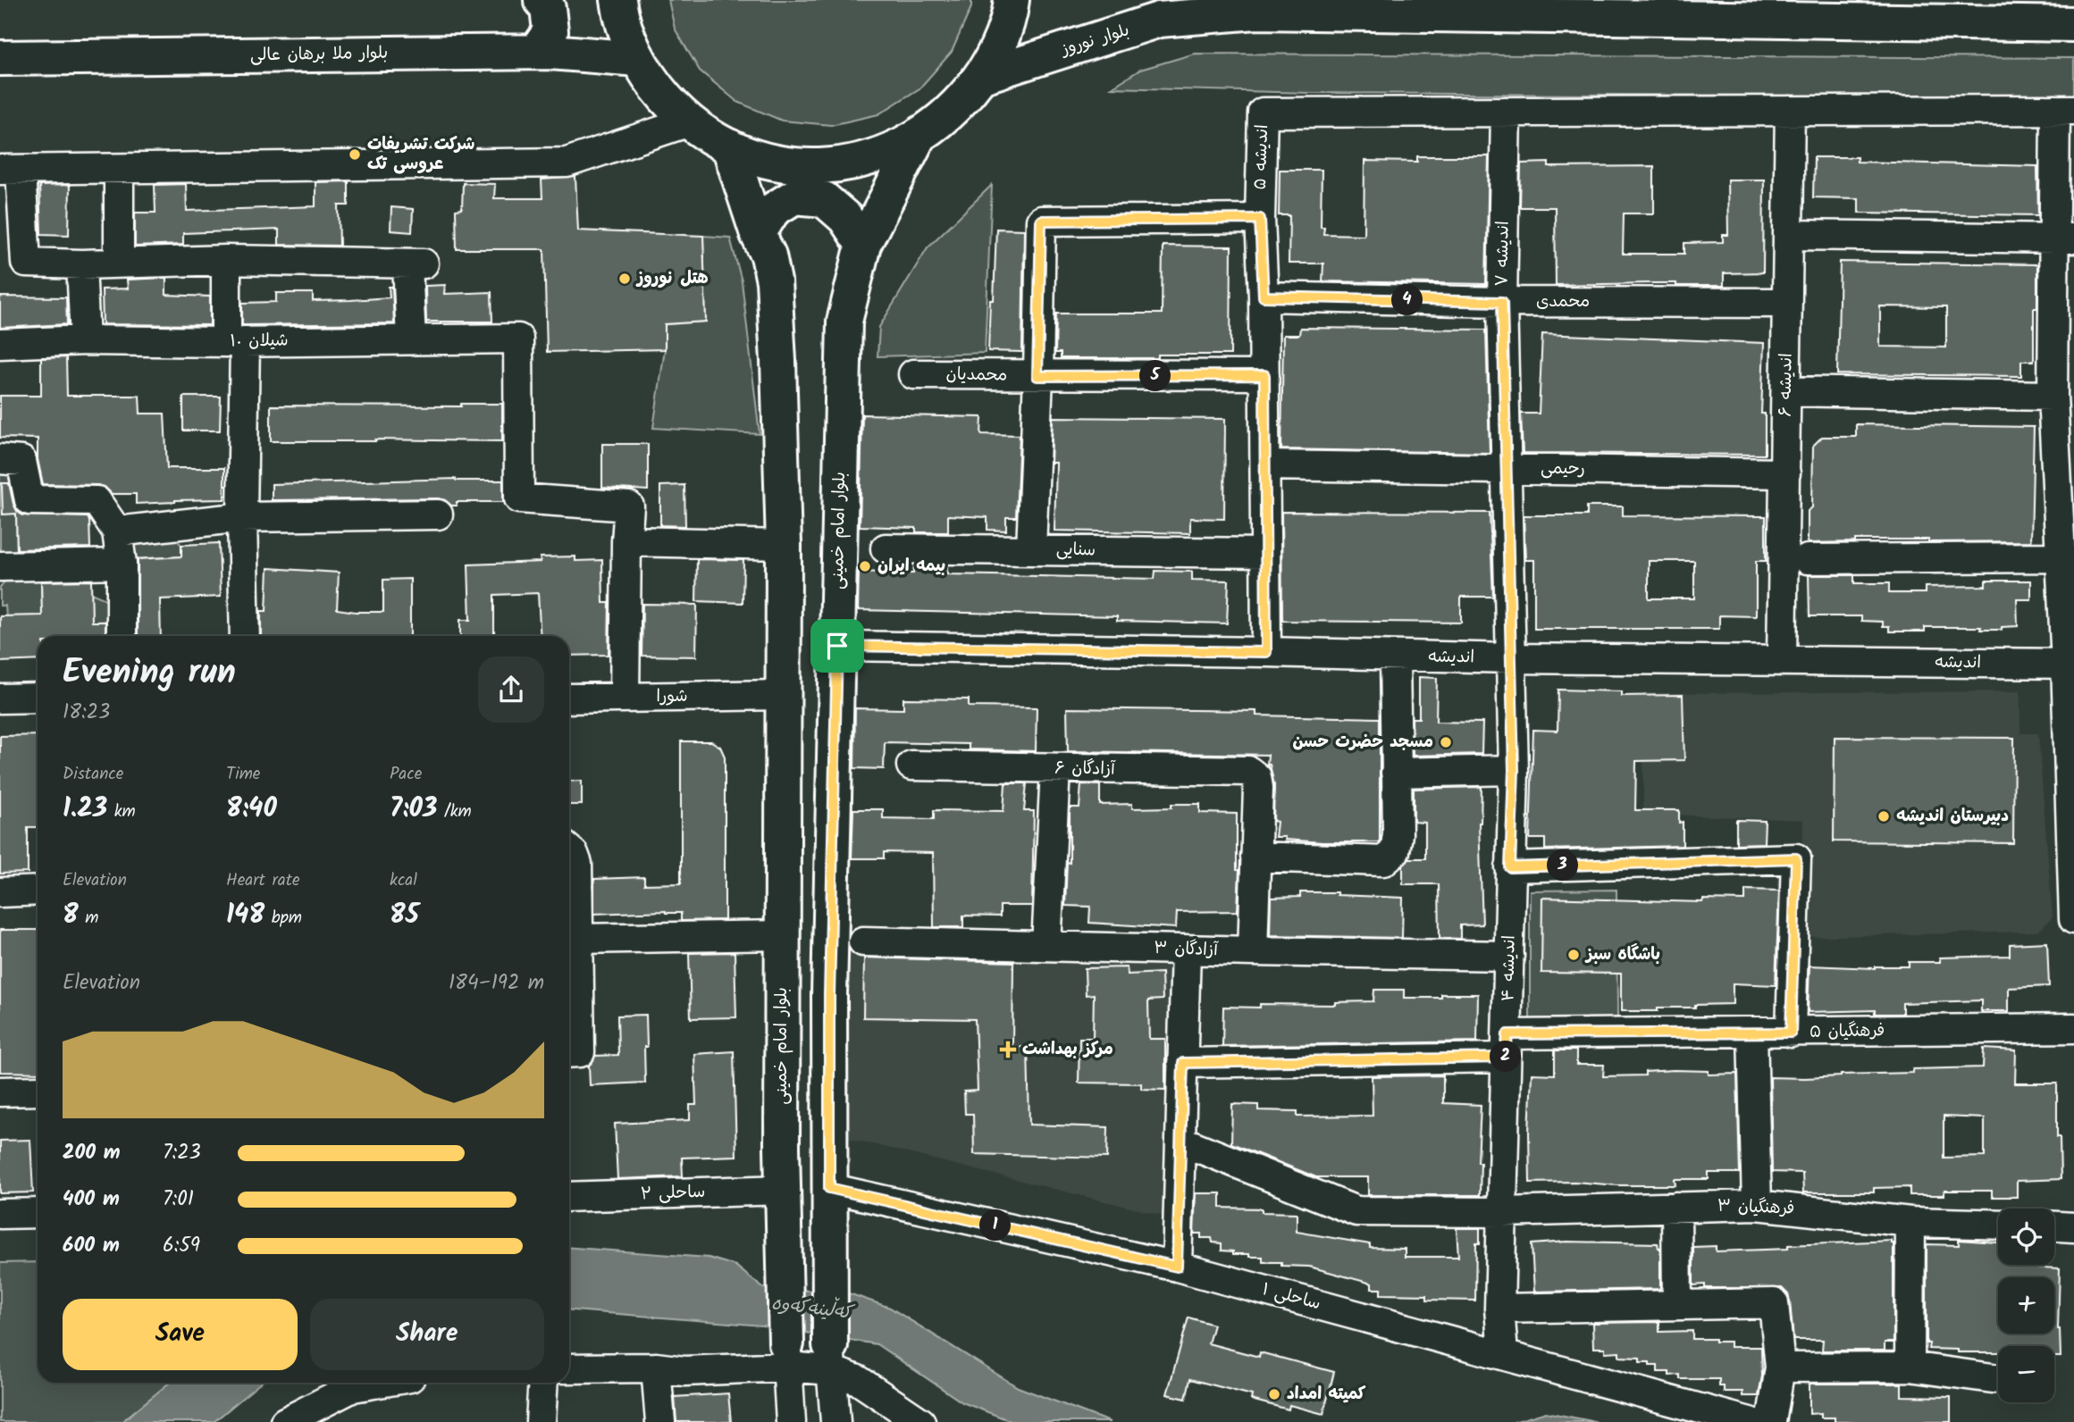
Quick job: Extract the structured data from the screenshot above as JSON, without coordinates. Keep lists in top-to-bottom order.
{
  "streets": {
    "main road": ["بلوار نوروز", "بلوار ملا برهان عالی", "بلوار امام خمینی"],
    "street": [
      "اندیشه ۵",
      "اندیشه ۷",
      "محمدی",
      "شیلان ۱۰",
      "محمدیان",
      "اندیشه ۶",
      "رحیمی",
      "سنایی",
      "اندیشه",
      "شورا",
      "آزادگان ۶",
      "آزادگان ۳",
      "اندیشه ۴",
      "فرهنگیان ۵",
      "ساحلی ۲",
      "فرهنگیان ۳",
      "ساحلی ۱"
    ]
  },
  "crossings": [
    ["اندیشه ۵", "اندیشه ۷"],
    ["اندیشه ۵", "محمدی"],
    ["اندیشه ۵", "محمدیان"],
    ["اندیشه ۵", "رحیمی"],
    ["اندیشه ۵", "سنایی"],
    ["اندیشه ۵", "اندیشه"],
    ["اندیشه ۷", "محمدی"],
    ["اندیشه ۷", "رحیمی"],
    ["اندیشه ۷", "اندیشه"],
    ["اندیشه ۷", "اندیشه ۴"],
    ["محمدی", "اندیشه ۶"],
    ["اندیشه ۶", "رحیمی"],
    ["اندیشه ۶", "اندیشه"],
    ["بلوار امام خمینی", "اندیشه"],
    ["بلوار امام خمینی", "شورا"],
    ["بلوار امام خمینی", "ساحلی ۲"],
    ["بلوار امام خمینی", "ساحلی ۱"],
    ["اندیشه", "اندیشه ۴"],
    ["آزادگان ۳", "اندیشه ۴"],
    ["اندیشه ۴", "فرهنگیان ۵"],
    ["اندیشه ۴", "فرهنگیان ۳"],
    ["اندیشه ۴", "ساحلی ۱"]
  ],
  "water": ["کەڵینەکەوە"],
  "places": {
    "other": [
      "شرکت تشریفات عروسی تک",
      "هتل نوروز",
      "بیمه ایران",
      "مسجد حضرت حسن",
      "دبیرستان اندیشه",
      "باشگاه سبز",
      "کمیته امداد"
    ],
    "health": ["مرکز بهداشت"]
  },
  "page": {
    "pins": [
      "4",
      "5",
      "3",
      "2",
      "1"
    ],
    "heading": ["Evening run", "18:23"],
    "stats": [
      ["Distance", "1.23 km"],
      ["Time", "8:40"],
      ["Pace", "7:03 /km"],
      ["Elevation", "8 m"],
      ["Heart rate", "148 bpm"],
      ["kcal", "85"]
    ],
    "chart": ["Elevation", "184–192 m"],
    "list": [
      {
        "name": "200 m",
        "note": "7:23"
      },
      {
        "name": "400 m",
        "note": "7:01"
      },
      {
        "name": "600 m",
        "note": "6:59"
      }
    ],
    "map_buttons": ["+", "−"],
    "buttons": ["Save", "Share"]
  }
}
